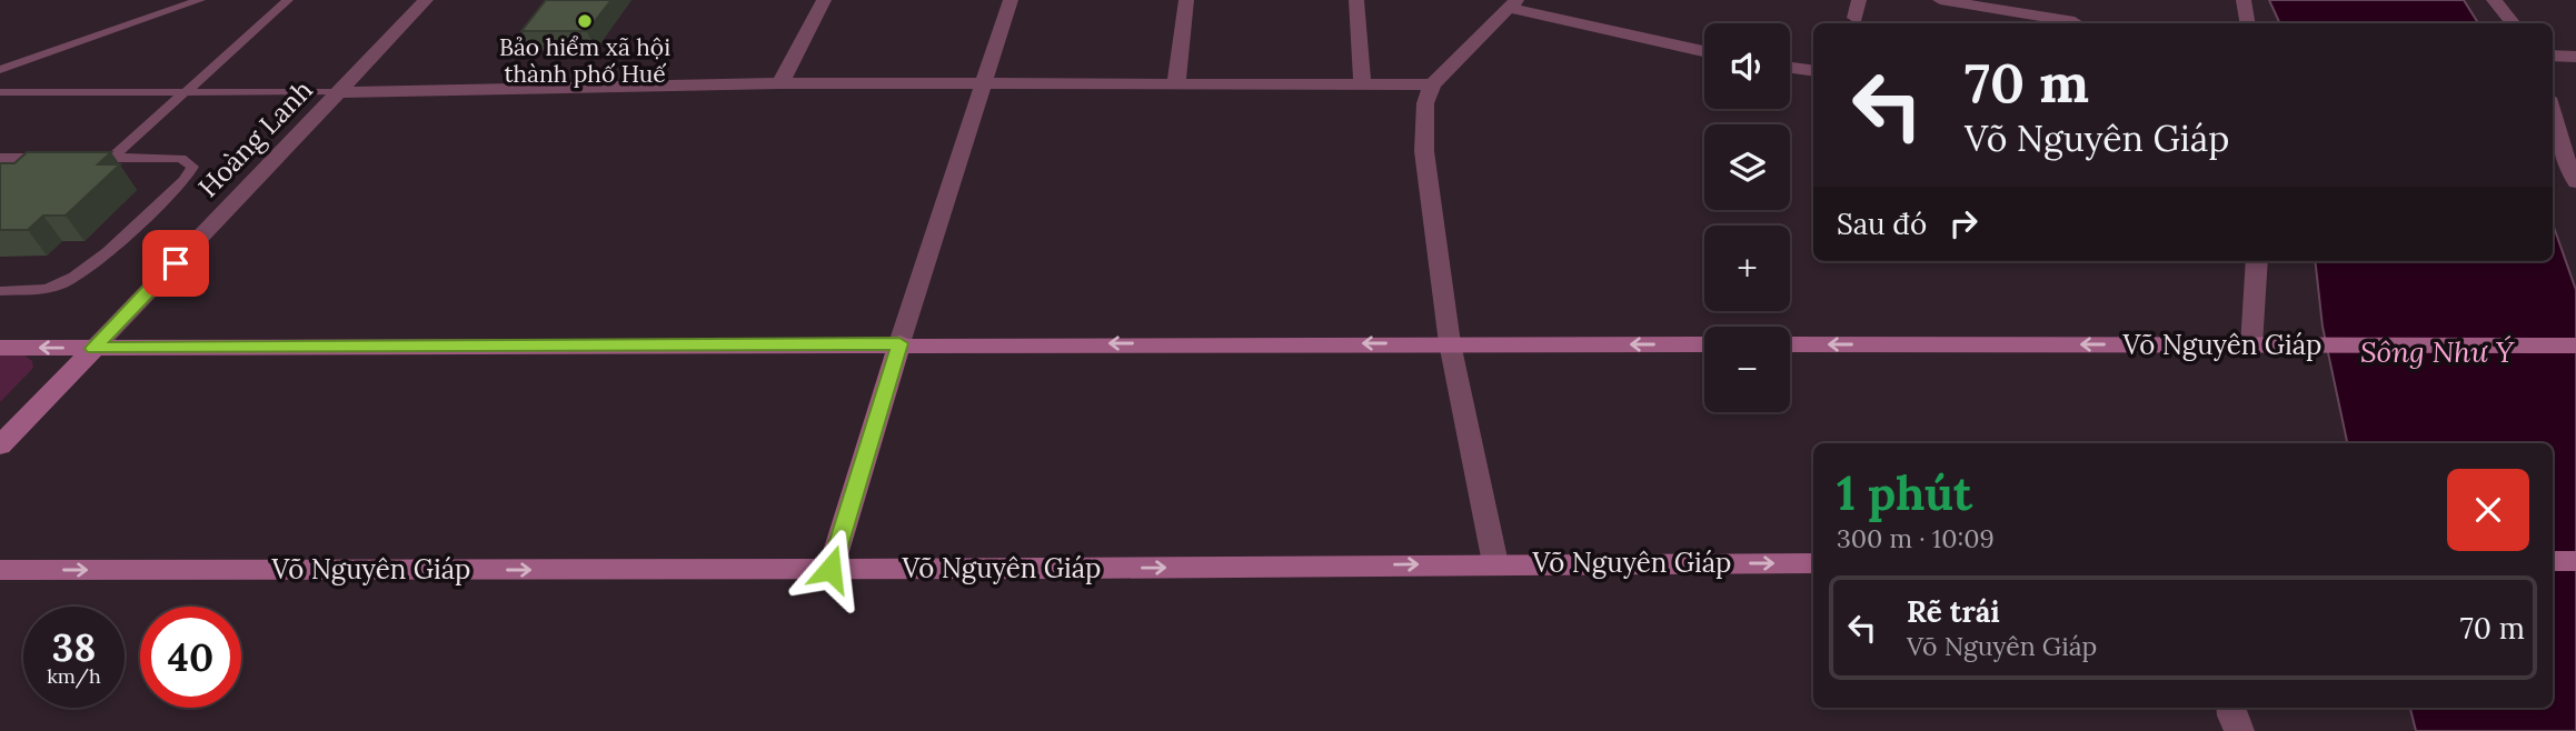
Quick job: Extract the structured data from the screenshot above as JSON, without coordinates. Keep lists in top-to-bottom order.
{
  "streets": {
    "street": ["Hoàng Lanh", "Võ Nguyên Giáp"]
  },
  "water": ["Sông Như Ý"],
  "places": ["Bảo hiểm xã hội thành phố Huế"],
  "page": {
    "map_buttons": ["+", "−"],
    "turn": ["70 m", "Võ Nguyên Giáp"],
    "then": "Sau đó",
    "heading": ["1 phút", "300 m · 10:09"],
    "list": [
      {
        "name": "Rẽ trái",
        "note": "Võ Nguyên Giáp",
        "value": "70 m"
      }
    ],
    "speed": "38 km/h",
    "limit": "40"
  }
}
